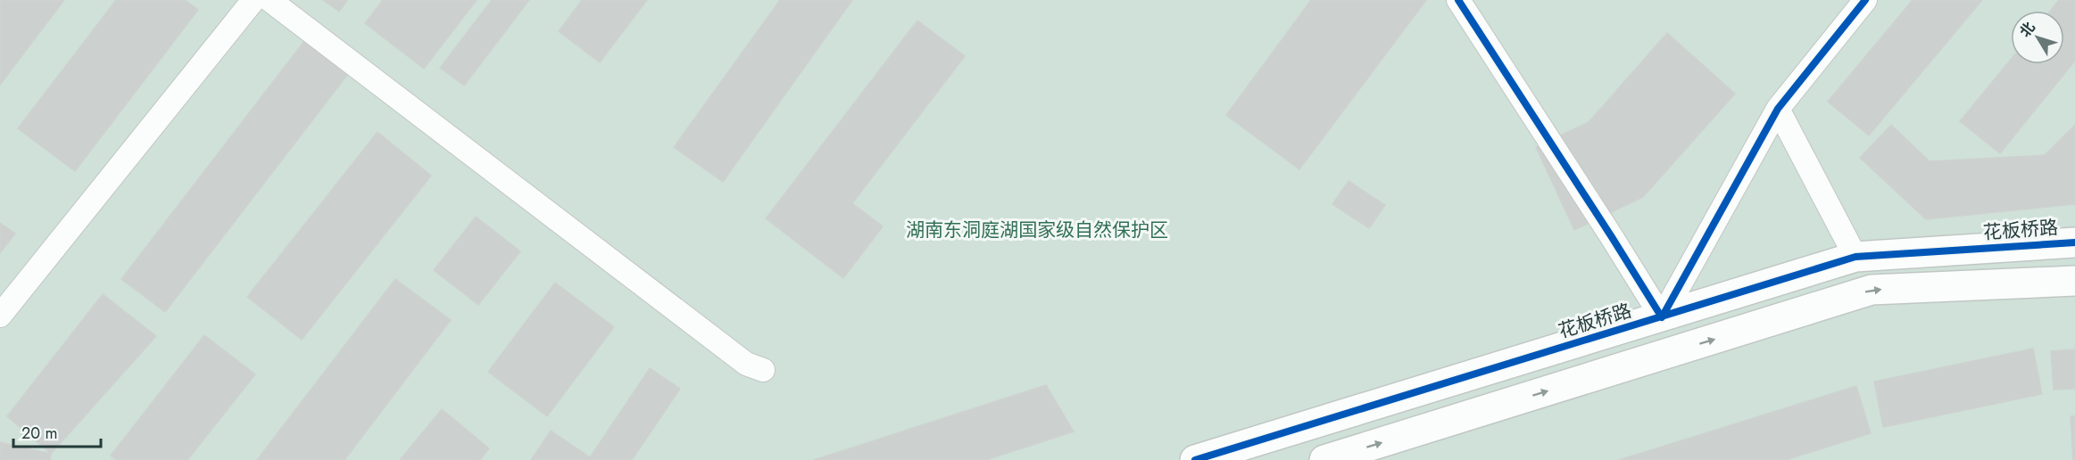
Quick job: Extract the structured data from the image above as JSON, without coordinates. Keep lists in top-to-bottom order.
{
  "streets": {
    "street": ["花板桥路"]
  },
  "parks": ["湖南东洞庭湖国家级自然保护区"],
  "scale_bar": "20 m",
  "north": "top left"
}
